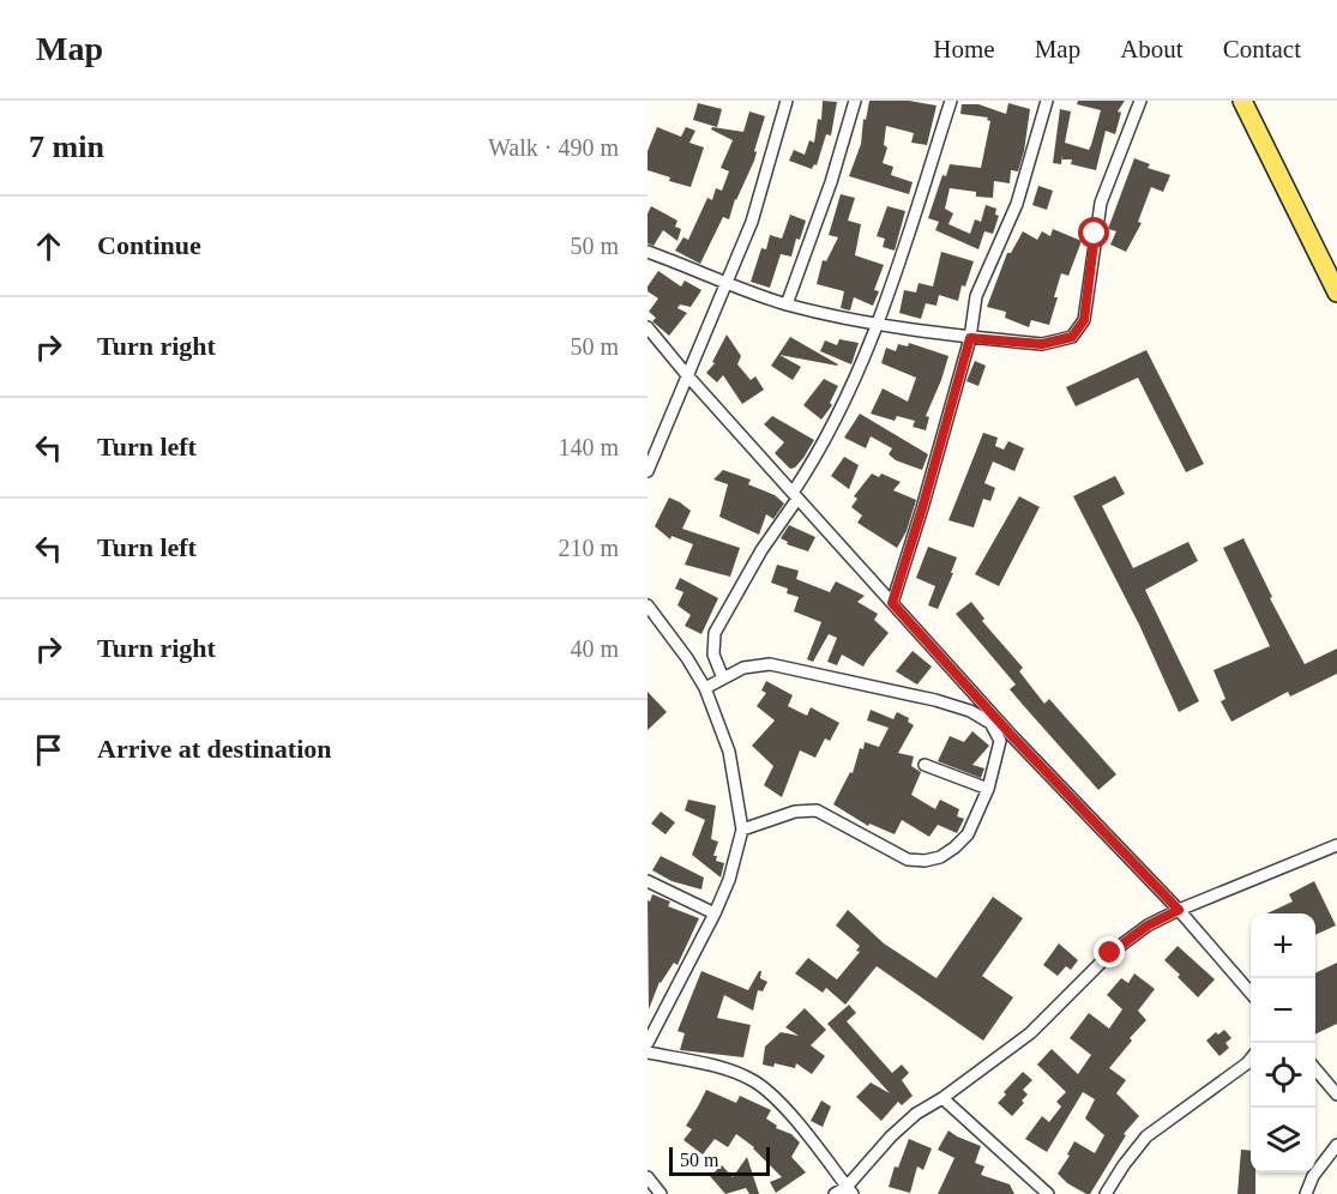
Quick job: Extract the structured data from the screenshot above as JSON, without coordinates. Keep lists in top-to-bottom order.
{
  "scale_bar": "50 m",
  "page": {
    "header": "Map",
    "nav": [
      "Home",
      "Map",
      "About",
      "Contact"
    ],
    "heading": ["7 min", "Walk · 490 m"],
    "list": [
      ["Continue", "50 m"],
      ["Turn right", "50 m"],
      ["Turn left", "140 m"],
      ["Turn left", "210 m"],
      ["Turn right", "40 m"],
      "Arrive at destination"
    ],
    "map_buttons": ["+", "−"],
    "scale": "50 m"
  }
}
